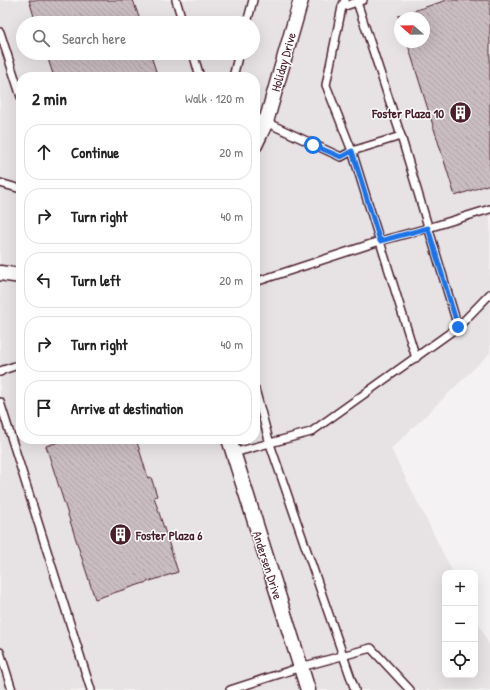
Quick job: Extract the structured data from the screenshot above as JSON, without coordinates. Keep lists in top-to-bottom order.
{
  "streets": {
    "street": ["Holiday Drive", "Andersen Drive"]
  },
  "places": {
    "building": ["Foster Plaza 10", "Foster Plaza 6"]
  },
  "north": "left",
  "page": {
    "search": "Search here",
    "heading": ["2 min", "Walk · 120 m"],
    "list": [
      ["Continue", "20 m"],
      ["Turn right", "40 m"],
      ["Turn left", "20 m"],
      ["Turn right", "40 m"],
      "Arrive at destination"
    ],
    "map_buttons": ["+", "−"]
  }
}
